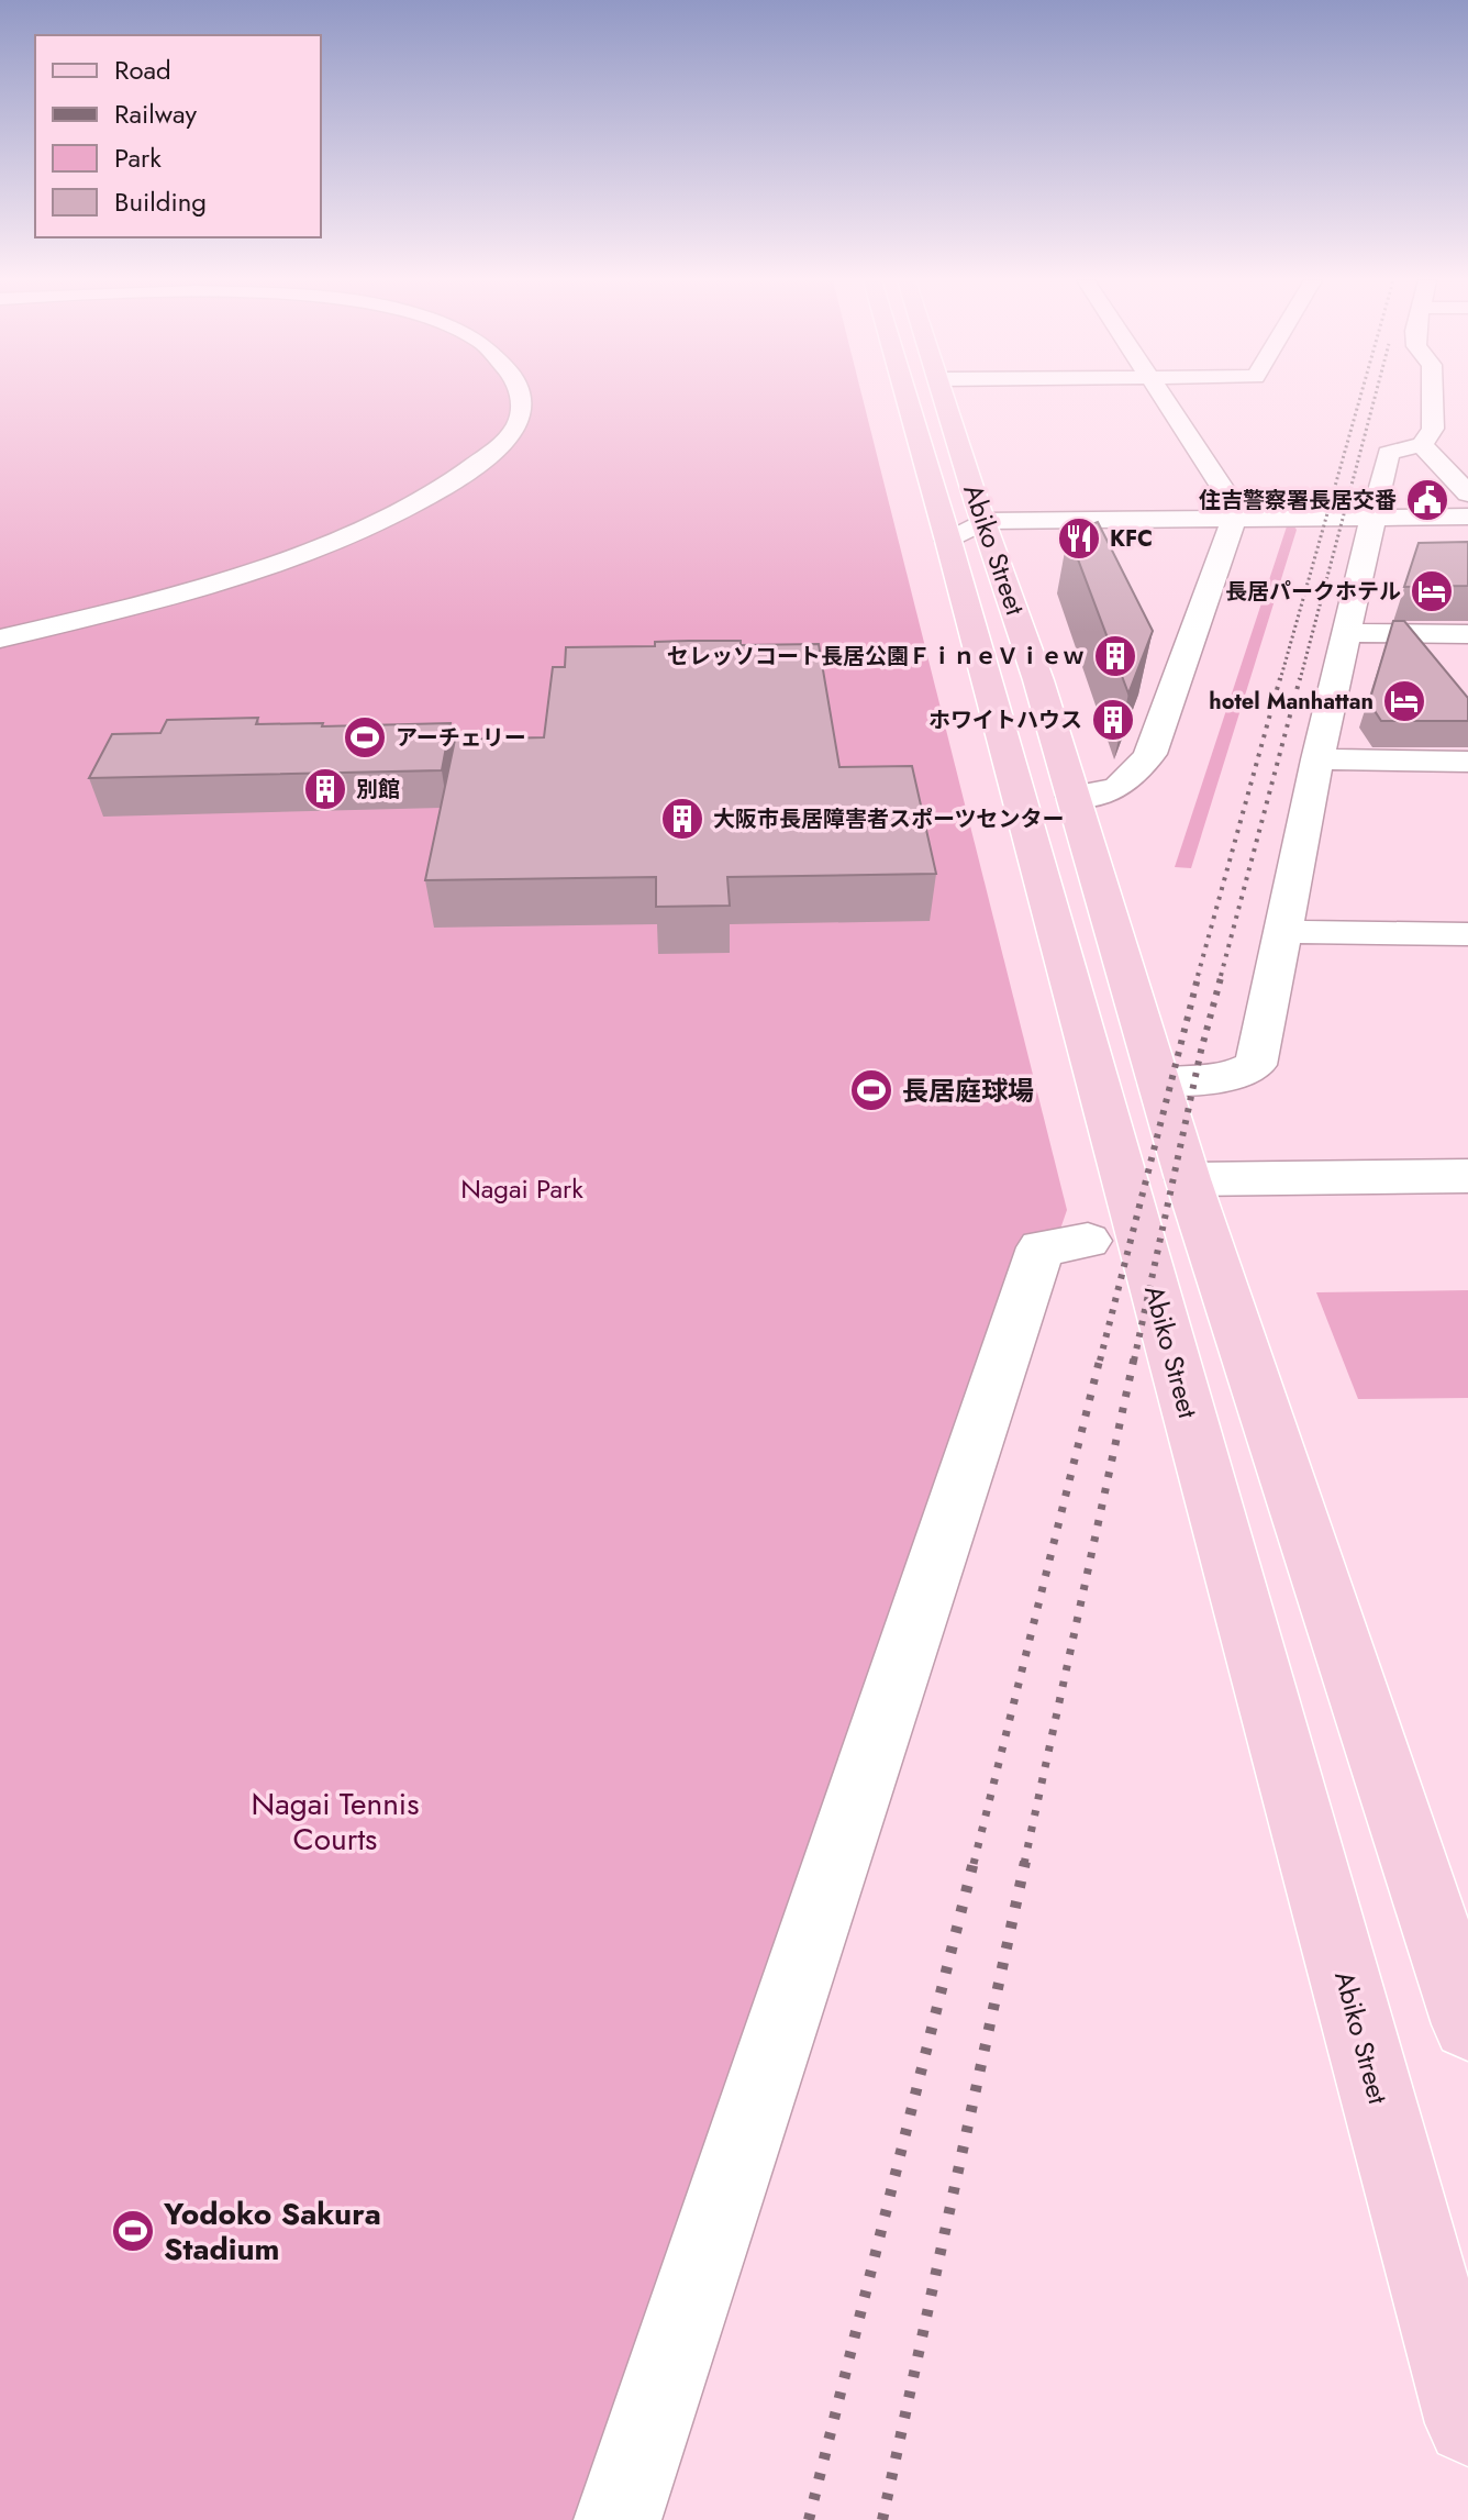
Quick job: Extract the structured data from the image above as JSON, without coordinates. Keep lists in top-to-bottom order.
{
  "streets": {
    "main road": ["Abiko Street"]
  },
  "parks": ["Nagai Park", "Nagai Tennis Courts"],
  "places": {
    "public building": ["住吉警察署長居交番"],
    "restaurant": ["KFC"],
    "hotel": ["長居パークホテル", "hotel Manhattan"],
    "building": [
      "セレッソコート長居公園ＦｉｎｅＶｉｅｗ",
      "ホワイトハウス",
      "別館",
      "大阪市長居障害者スポーツセンター"
    ],
    "sports": ["アーチェリー", "長居庭球場", "Yodoko Sakura Stadium"]
  },
  "legend": [
    "Road",
    "Railway",
    "Park",
    "Building"
  ]
}
